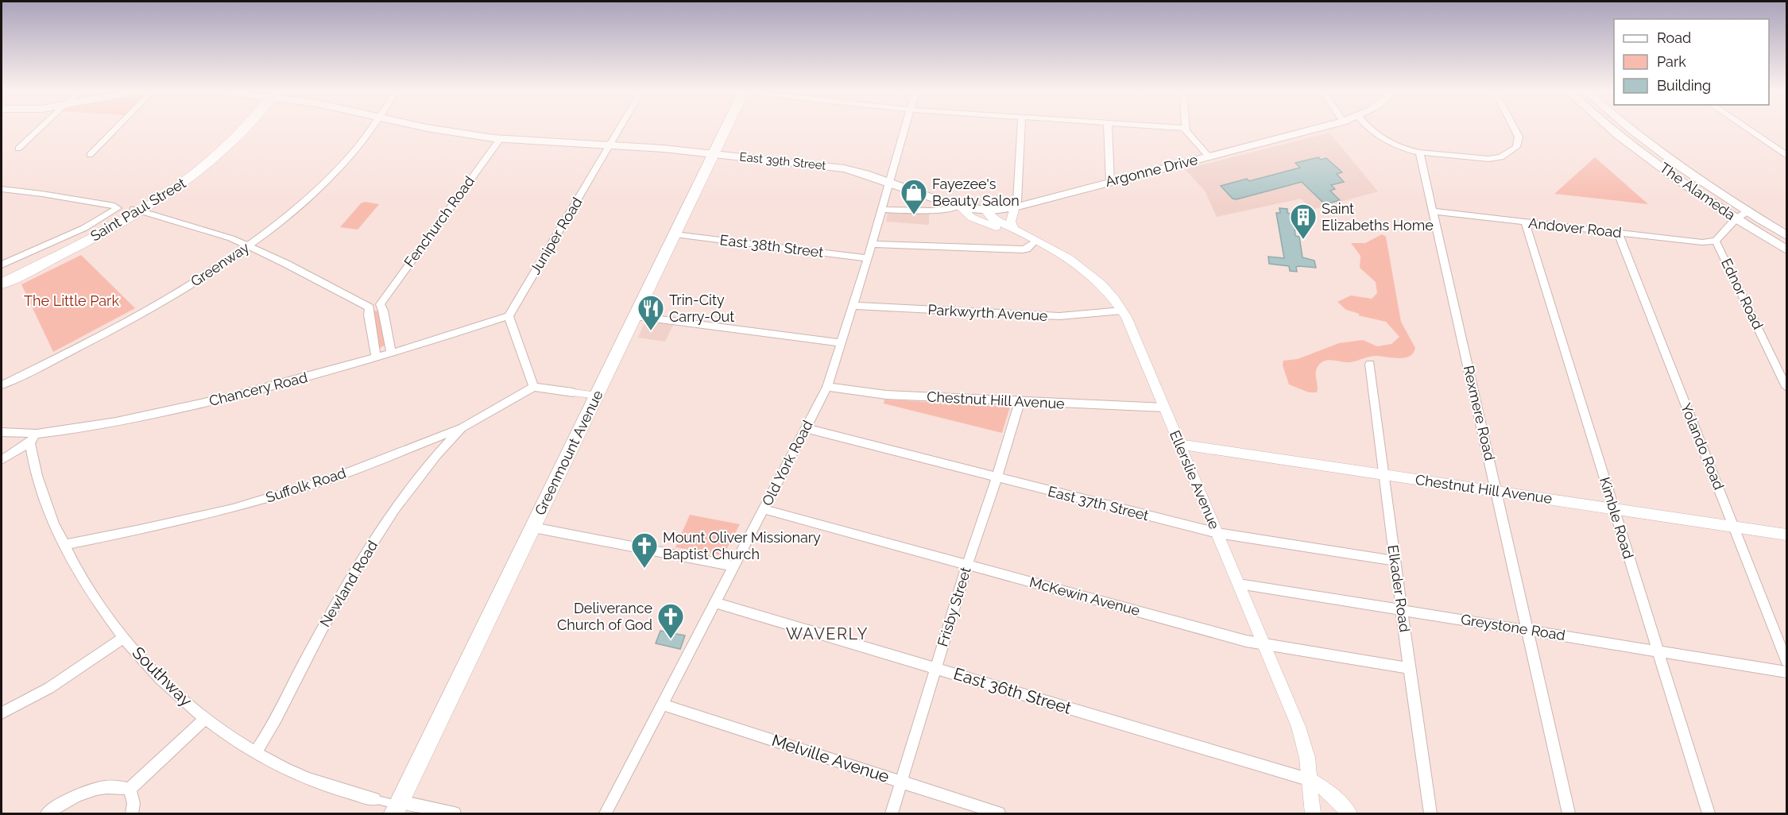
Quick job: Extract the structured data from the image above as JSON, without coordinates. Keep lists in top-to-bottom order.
{
  "streets": {
    "main road": [
      "East 39th Street",
      "Argonne Drive",
      "The Alameda",
      "Saint Paul Street",
      "Greenmount Avenue"
    ],
    "street": [
      "Fenchurch Road",
      "Andover Road",
      "Juniper Road",
      "East 38th Street",
      "Greenway",
      "Ednor Road",
      "Parkwyrth Avenue",
      "Chancery Road",
      "Chestnut Hill Avenue",
      "Rexmere Road",
      "Yolando Road",
      "Old York Road",
      "Ellerslie Avenue",
      "Suffolk Road",
      "East 37th Street",
      "Kimble Road",
      "Newland Road",
      "Elkader Road",
      "McKewin Avenue",
      "Frisby Street",
      "Greystone Road",
      "Southway",
      "East 36th Street",
      "Melville Avenue"
    ]
  },
  "crossings": [
    ["East 39th Street", "Fenchurch Road"],
    ["East 39th Street", "Juniper Road"],
    ["East 39th Street", "Greenmount Avenue"],
    ["East 39th Street", "Old York Road"],
    ["Argonne Drive", "Ellerslie Avenue"],
    ["The Alameda", "Ednor Road"],
    ["Andover Road", "Ednor Road"],
    ["Andover Road", "Rexmere Road"],
    ["Andover Road", "Yolando Road"],
    ["Andover Road", "Kimble Road"],
    ["Juniper Road", "Chancery Road"],
    ["East 38th Street", "Greenmount Avenue"],
    ["East 38th Street", "Old York Road"],
    ["Parkwyrth Avenue", "Old York Road"],
    ["Parkwyrth Avenue", "Ellerslie Avenue"],
    ["Chancery Road", "Southway"],
    ["Chestnut Hill Avenue", "Rexmere Road"],
    ["Chestnut Hill Avenue", "Yolando Road"],
    ["Chestnut Hill Avenue", "Old York Road"],
    ["Chestnut Hill Avenue", "Ellerslie Avenue"],
    ["Chestnut Hill Avenue", "Kimble Road"],
    ["Chestnut Hill Avenue", "Elkader Road"],
    ["Chestnut Hill Avenue", "Frisby Street"],
    ["Rexmere Road", "Greystone Road"],
    ["Greenmount Avenue", "Southway"],
    ["Old York Road", "East 37th Street"],
    ["Old York Road", "McKewin Avenue"],
    ["Old York Road", "East 36th Street"],
    ["Old York Road", "Melville Avenue"],
    ["Ellerslie Avenue", "East 37th Street"],
    ["Ellerslie Avenue", "McKewin Avenue"],
    ["Ellerslie Avenue", "Greystone Road"],
    ["Ellerslie Avenue", "East 36th Street"],
    ["Suffolk Road", "Newland Road"],
    ["Suffolk Road", "Southway"],
    ["East 37th Street", "Elkader Road"],
    ["East 37th Street", "Frisby Street"],
    ["Kimble Road", "Greystone Road"],
    ["Newland Road", "Southway"],
    ["Elkader Road", "McKewin Avenue"],
    ["Elkader Road", "Greystone Road"],
    ["McKewin Avenue", "Frisby Street"],
    ["Frisby Street", "East 36th Street"],
    ["Frisby Street", "Melville Avenue"]
  ],
  "districts": ["WAVERLY"],
  "parks": ["The Little Park"],
  "places": {
    "shop": ["Fayezee's Beauty Salon"],
    "building": ["Saint Elizabeths Home"],
    "restaurant": ["Trin-City Carry-Out"],
    "church": ["Mount Oliver Missionary Baptist Church", "Deliverance Church of God"]
  },
  "legend": ["Road", "Park", "Building"]
}
